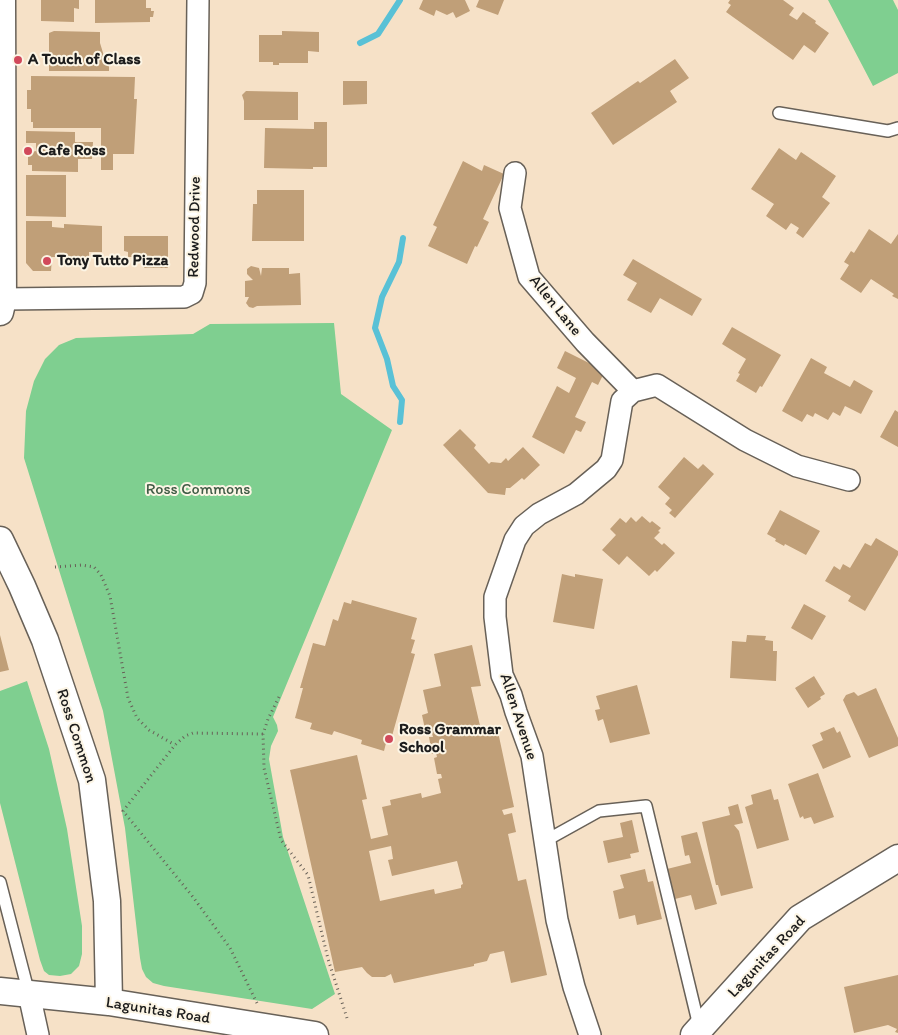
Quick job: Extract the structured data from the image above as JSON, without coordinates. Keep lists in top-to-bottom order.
{
  "streets": {
    "street": [
      "Redwood Drive",
      "Allen Lane",
      "Allen Avenue",
      "Ross Common",
      "Lagunitas Road"
    ]
  },
  "crossings": [
    ["Allen Lane", "Allen Avenue"],
    ["Ross Common", "Lagunitas Road"]
  ],
  "parks": ["Ross Commons"],
  "places": [
    "A Touch of Class",
    "Cafe Ross",
    "Tony Tutto Pizza",
    "Ross Grammar School"
  ]
}
